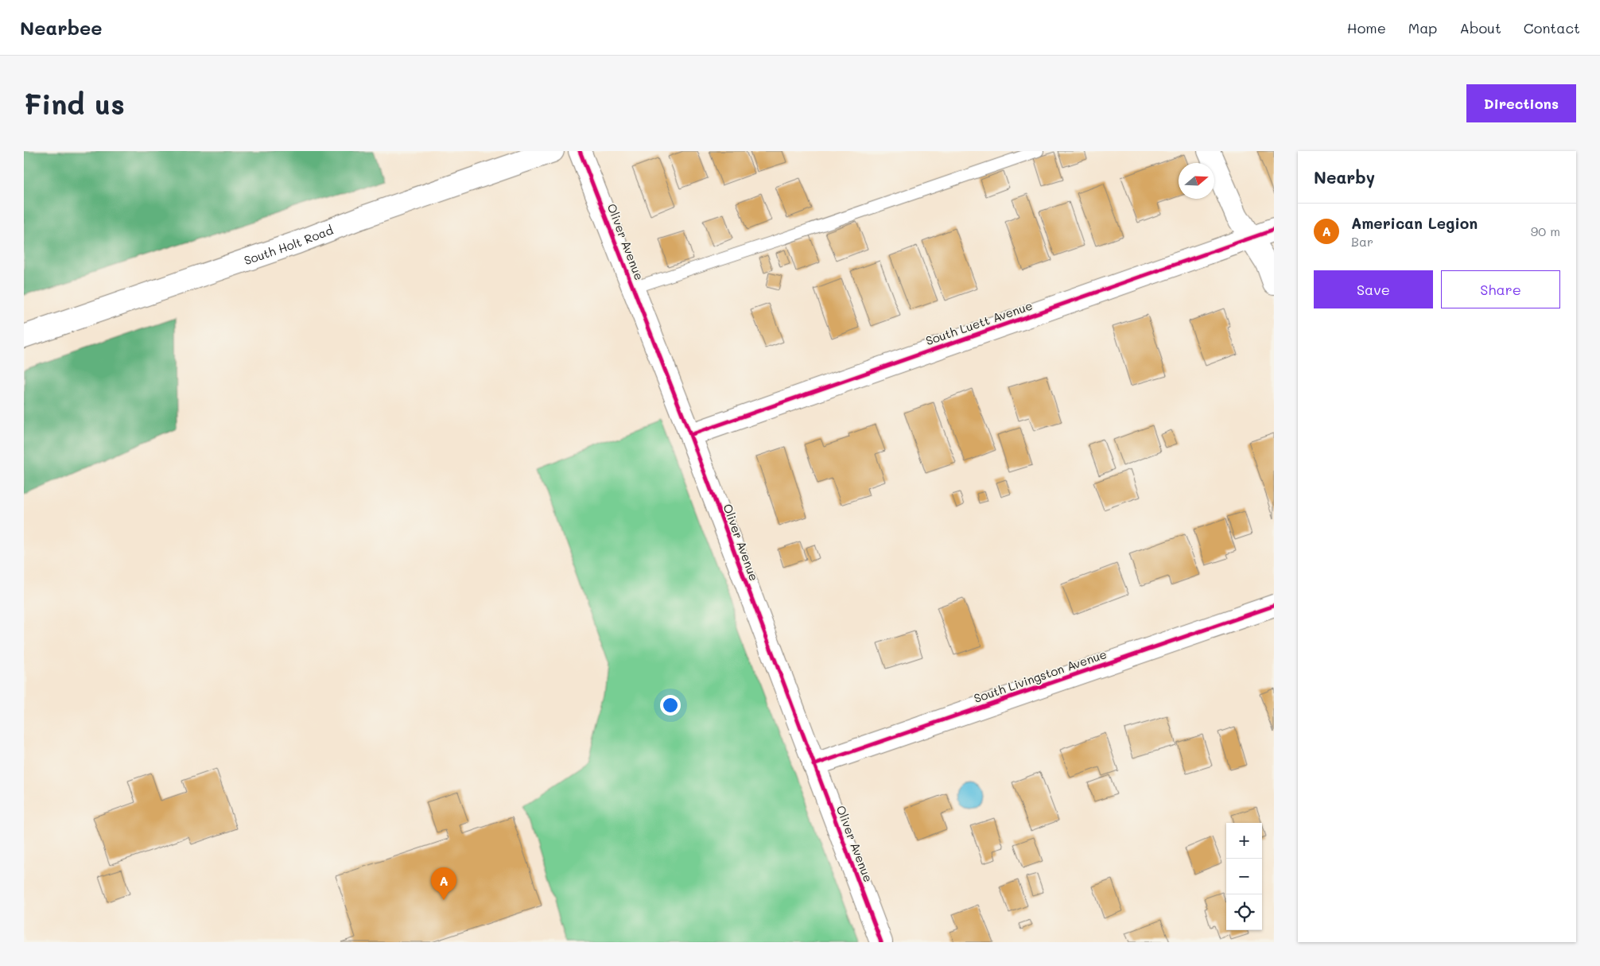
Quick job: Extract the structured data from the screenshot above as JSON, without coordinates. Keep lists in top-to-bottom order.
{
  "streets": {
    "street": [
      "Oliver Avenue",
      "South Holt Road",
      "South Luett Avenue",
      "South Livingston Avenue"
    ]
  },
  "crossings": [
    ["Oliver Avenue", "South Luett Avenue"],
    ["Oliver Avenue", "South Livingston Avenue"]
  ],
  "north": "right",
  "page": {
    "header": "Nearbee",
    "nav": [
      "Home",
      "Map",
      "About",
      "Contact"
    ],
    "buttons": [
      "Directions",
      ["Save", "Share"]
    ],
    "title": "Find us",
    "heading": "Nearby",
    "list": [
      {
        "mark": "A",
        "name": "American Legion",
        "note": "Bar",
        "value": "90 m"
      }
    ],
    "map_buttons": ["+", "−"],
    "pins": "A"
  }
}
